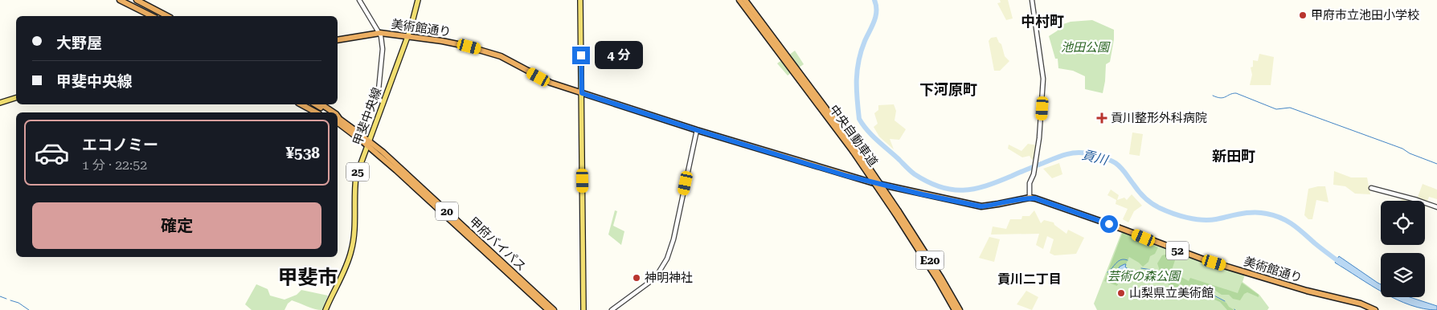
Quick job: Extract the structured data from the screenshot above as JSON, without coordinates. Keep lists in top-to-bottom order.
{
  "streets": {
    "highway": [
      "美術館通り",
      "中央自動車道",
      "20",
      "甲府バイパス",
      "52",
      "E20"
    ],
    "main road": ["甲斐中央線", "25"]
  },
  "crossings": [
    ["美術館通り", "甲斐中央線"],
    ["甲斐中央線", "甲府バイパス"]
  ],
  "districts": [
    "中村町",
    "下河原町",
    "新田町",
    "甲斐市",
    "貢川二丁目"
  ],
  "water": ["貢川"],
  "parks": ["池田公園", "芸術の森公園"],
  "places": {
    "other": ["甲府市立池田小学校", "神明神社", "山梨県立美術館"],
    "health": ["貢川整形外科病院"]
  },
  "page": {
    "banner": ["大野屋", "甲斐中央線"],
    "bubble": "4 分",
    "list": [
      {
        "name": "エコノミー",
        "note": "1 分 · 22:52",
        "value": "¥538"
      }
    ],
    "buttons": "確定"
  }
}
